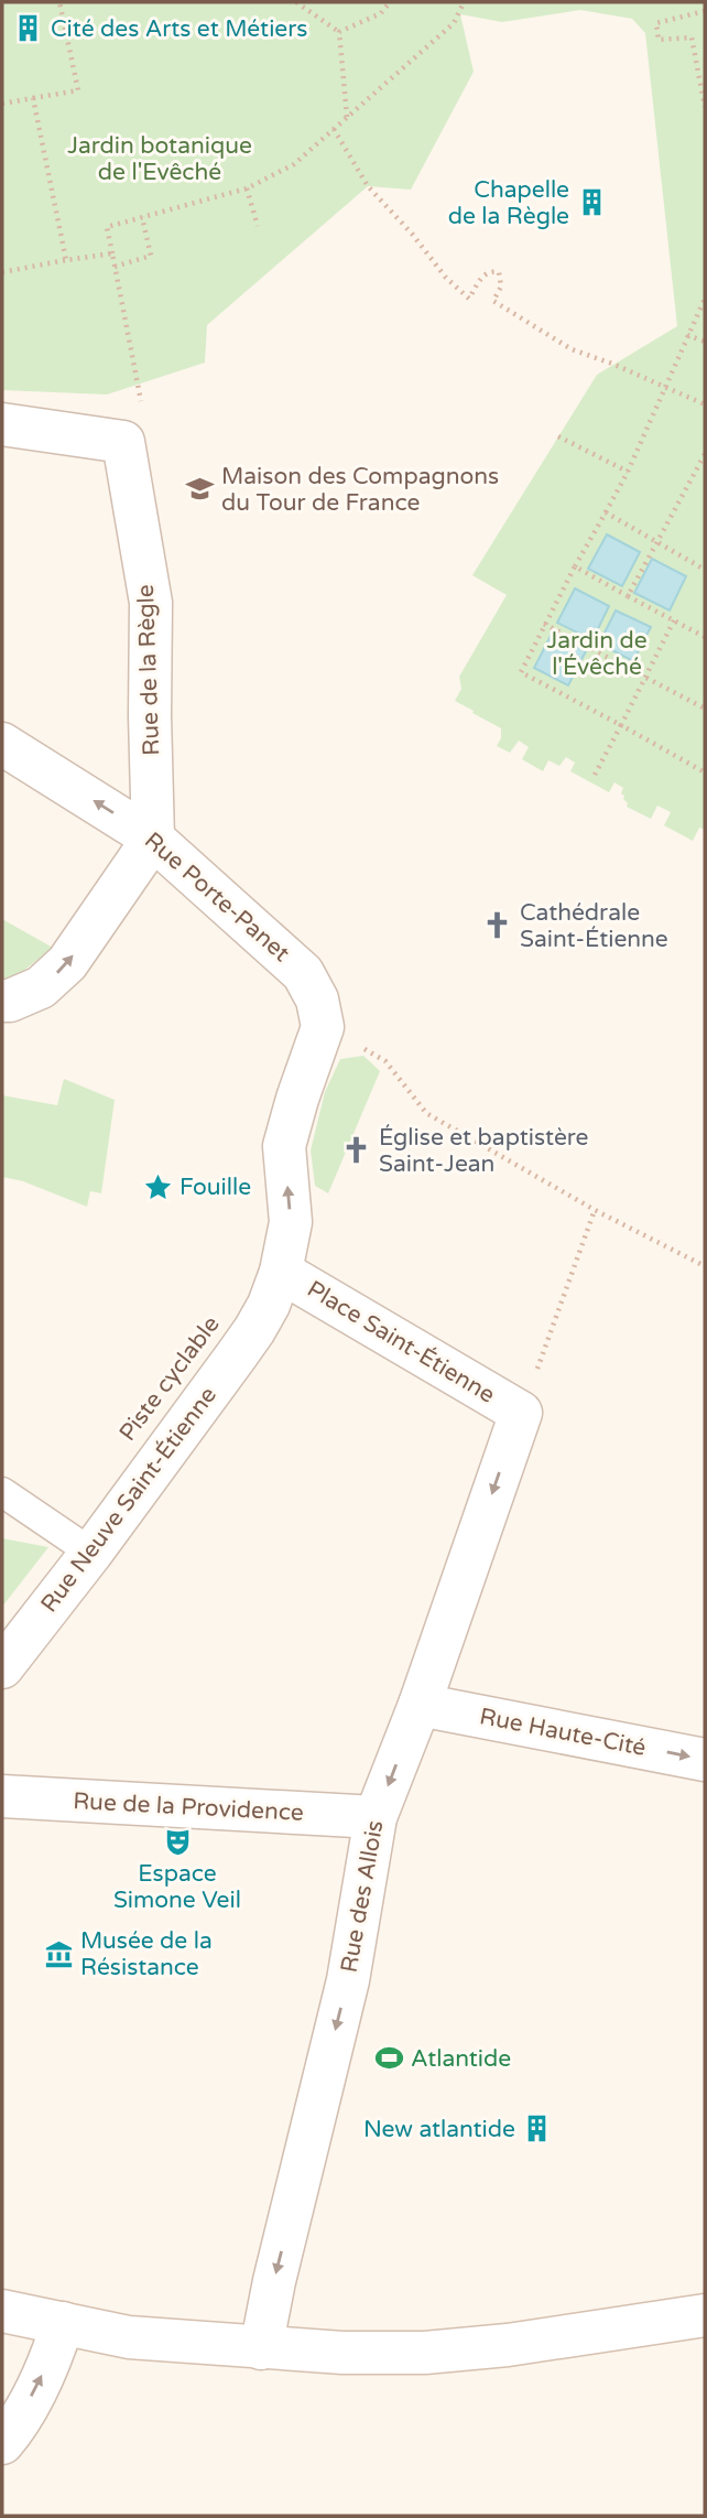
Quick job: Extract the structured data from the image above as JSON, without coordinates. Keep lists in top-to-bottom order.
{
  "streets": {
    "street": [
      "Rue de la Règle",
      "Rue Porte-Panet",
      "Place Saint-Étienne",
      "Rue Neuve Saint-Étienne",
      "Rue Haute-Cité",
      "Rue de la Providence",
      "Rue des Allois"
    ]
  },
  "crossings": [
    ["Rue de la Règle", "Rue Porte-Panet"],
    ["Rue Porte-Panet", "Place Saint-Étienne"],
    ["Place Saint-Étienne", "Rue Neuve Saint-Étienne"],
    ["Place Saint-Étienne", "Rue des Allois"],
    ["Rue Haute-Cité", "Rue des Allois"],
    ["Rue de la Providence", "Rue des Allois"]
  ],
  "one_way": [
    "Rue Porte-Panet",
    "Place Saint-Étienne",
    "Rue Haute-Cité",
    "Rue des Allois"
  ],
  "parks": ["Jardin botanique de l'Evêché", "Jardin de l'Évêché"],
  "places": {
    "building": ["Cité des Arts et Métiers", "Chapelle de la Règle", "New atlantide"],
    "school or university": ["Maison des Compagnons du Tour de France"],
    "church": ["Cathédrale Saint-Étienne", "Église et baptistère Saint-Jean"],
    "place": ["Fouille"],
    "theatre": ["Espace Simone Veil"],
    "museum": ["Musée de la Résistance"],
    "sports": ["Atlantide"]
  }
}
